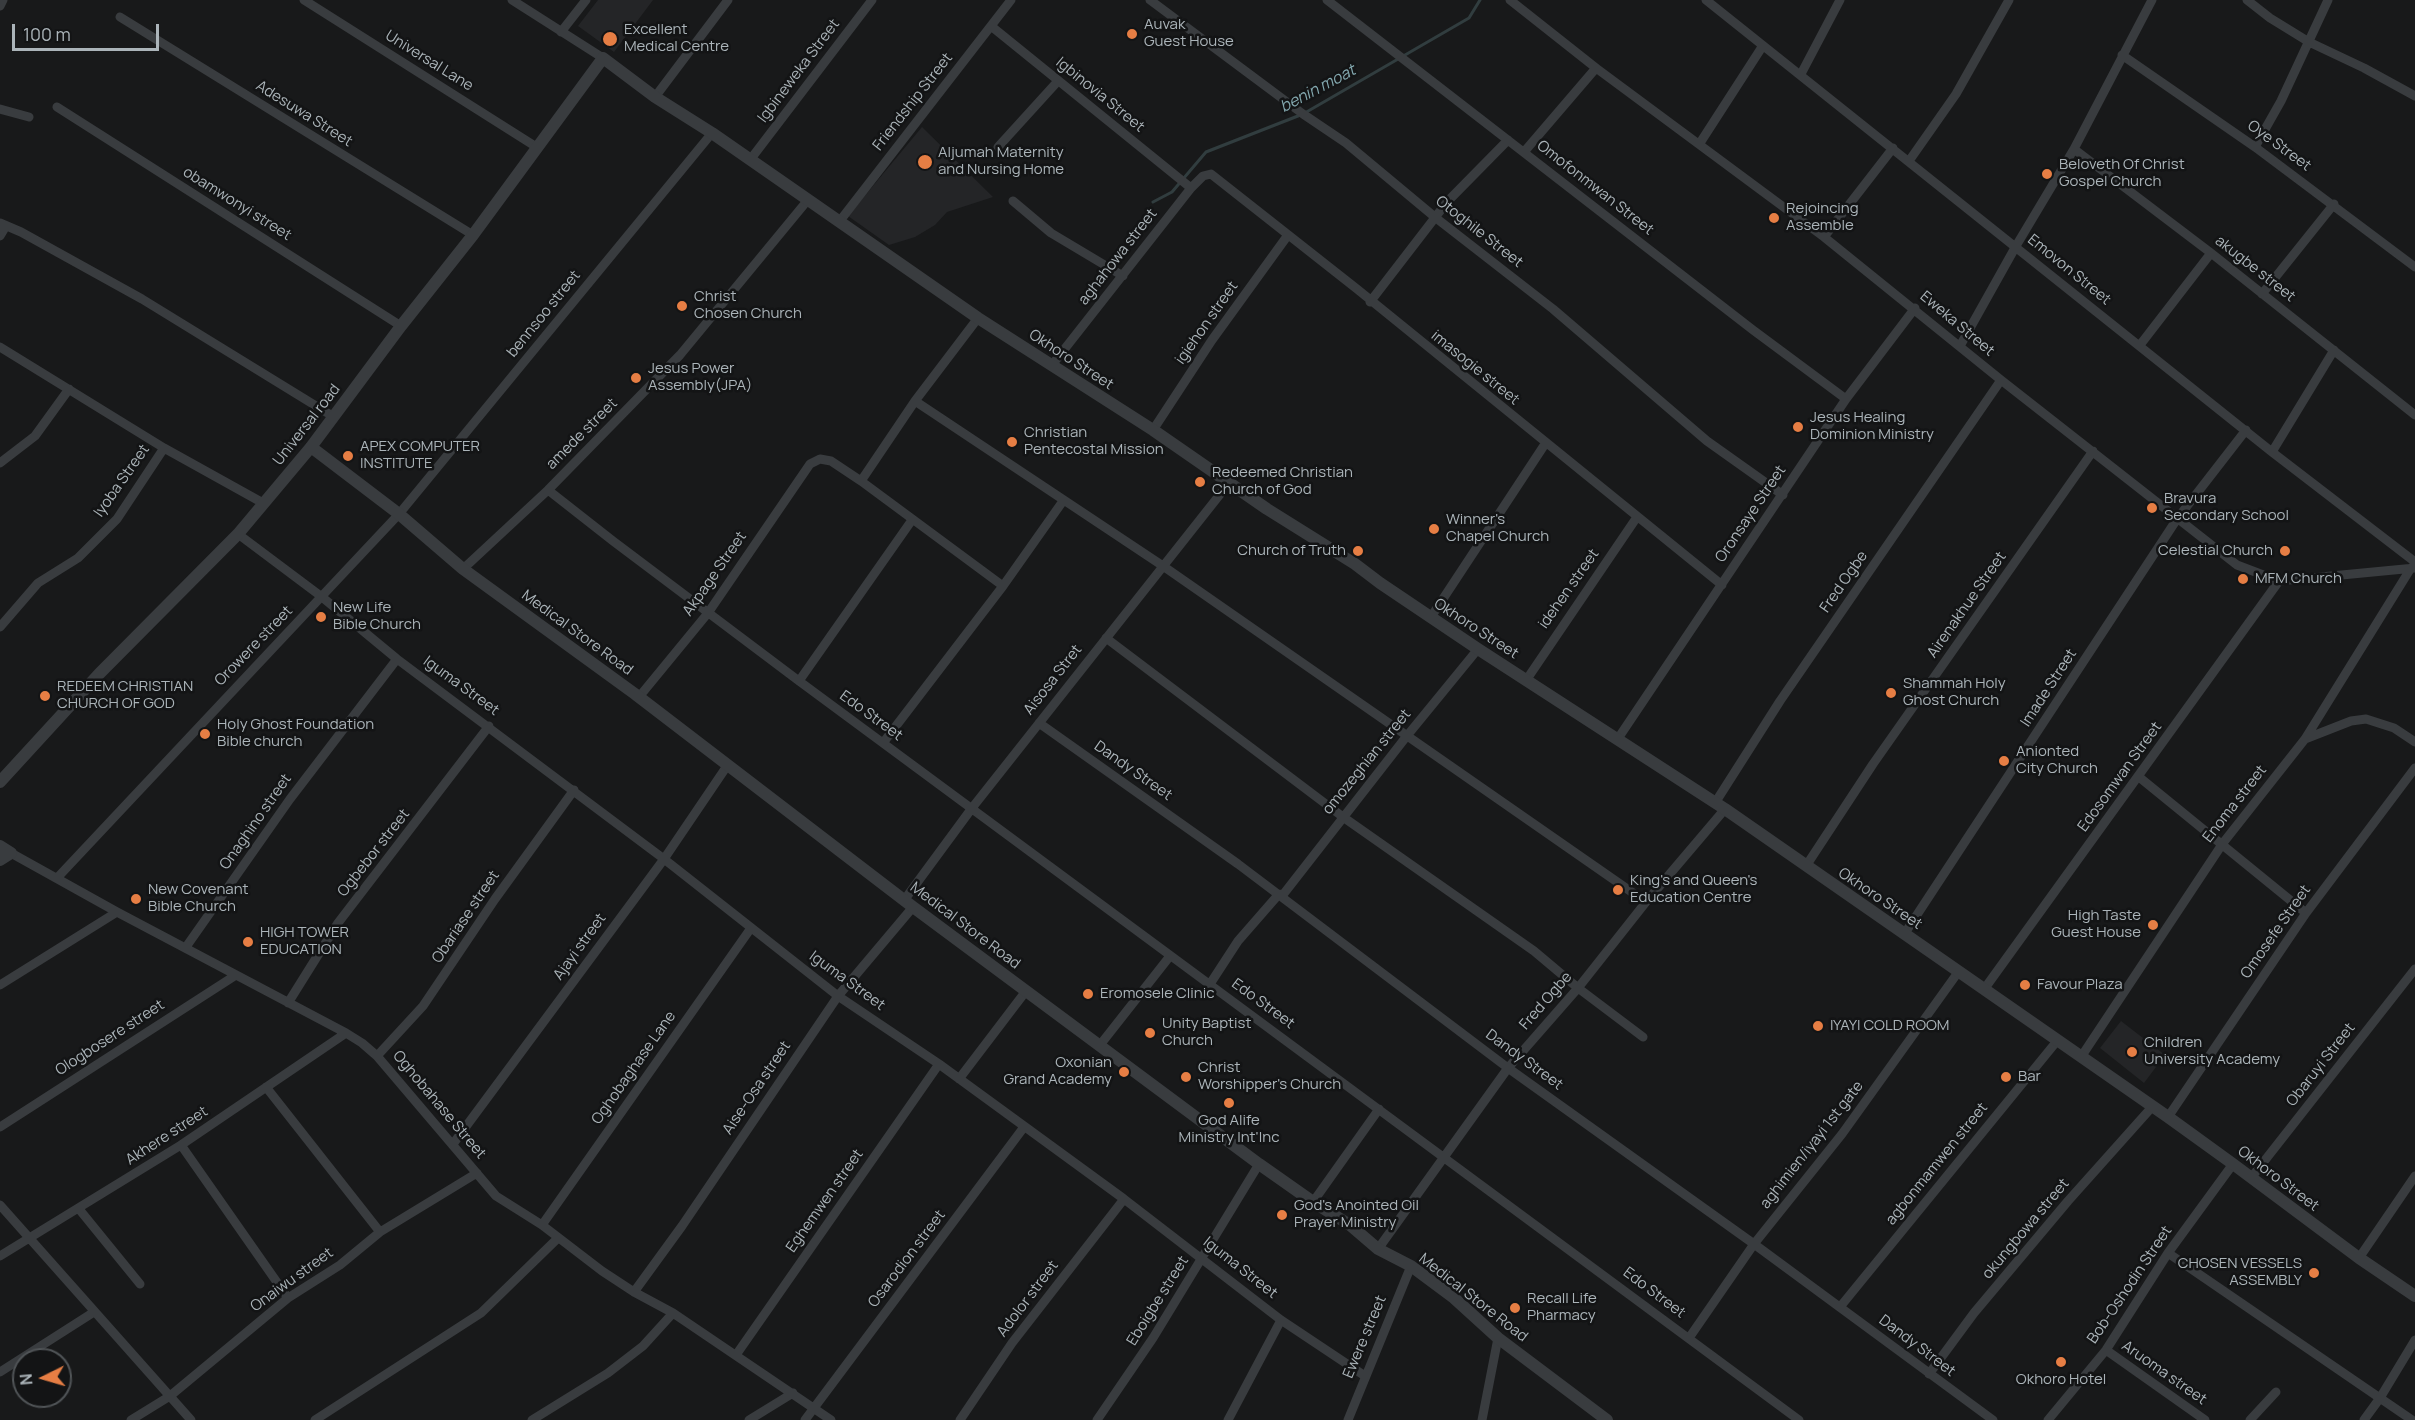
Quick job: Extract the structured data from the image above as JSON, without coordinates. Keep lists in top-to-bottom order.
{
  "streets": {
    "street": [
      "Universal Lane",
      "Igbineweka Street",
      "Igbinovia Street",
      "Friendship Street",
      "Adesuwa Street",
      "Oye Street",
      "Omofonmwan Street",
      "obamwonyi street",
      "Otoghile Street",
      "aghahowa street",
      "akugbe street",
      "Emovon Street",
      "bennsoo street",
      "igiehon street",
      "Eweka Street",
      "Okhoro Street",
      "imasogie street",
      "Universal road",
      "amede street",
      "Iyoba Street",
      "Oronsaye Street",
      "Akpage Street",
      "Fred Ogbe",
      "idehen street",
      "Airenakhue Street",
      "Medical Store Road",
      "Orowere street",
      "Aisosa Stret",
      "Iguma Street",
      "Imade Street",
      "Edo Street",
      "omozeghian street",
      "Dandy Street",
      "Edosomwan Street",
      "Enoma street",
      "Onaghino street",
      "Ogbebor street",
      "Obariase street",
      "Omosefe Street",
      "Ajayi street",
      "Ologbosere street",
      "Obaruyi Street",
      "Oghobaghase Lane",
      "Aise-Osa street",
      "Oghobahase Street",
      "Akhere street",
      "aghimien/iyayi 1st gate",
      "agbonmamwen street",
      "Eghemwen street",
      "okungbowa street",
      "Osarodion street",
      "Onaiwu street",
      "Bob-Oshodin Street",
      "Adolor street",
      "Eboigbe street",
      "Ewere street",
      "Aruoma street"
    ]
  },
  "crossings": [
    ["Universal Lane", "Universal road"],
    ["Igbineweka Street", "Okhoro Street"],
    ["Igbinovia Street", "Friendship Street"],
    ["Igbinovia Street", "aghahowa street"],
    ["Friendship Street", "Okhoro Street"],
    ["Adesuwa Street", "Universal road"],
    ["Omofonmwan Street", "Oronsaye Street"],
    ["obamwonyi street", "Universal road"],
    ["Otoghile Street", "Oronsaye Street"],
    ["aghahowa street", "Okhoro Street"],
    ["aghahowa street", "imasogie street"],
    ["Emovon Street", "Eweka Street"],
    ["Emovon Street", "Imade Street"],
    ["Emovon Street", "Enoma street"],
    ["bennsoo street", "Okhoro Street"],
    ["bennsoo street", "Medical Store Road"],
    ["bennsoo street", "Orowere street"],
    ["igiehon street", "Okhoro Street"],
    ["igiehon street", "imasogie street"],
    ["Eweka Street", "Oronsaye Street"],
    ["Eweka Street", "Fred Ogbe"],
    ["Eweka Street", "Airenakhue Street"],
    ["Eweka Street", "Imade Street"],
    ["Eweka Street", "Edosomwan Street"],
    ["Eweka Street", "Enoma street"],
    ["Okhoro Street", "Universal road"],
    ["Okhoro Street", "amede street"],
    ["Okhoro Street", "Oronsaye Street"],
    ["Okhoro Street", "Fred Ogbe"],
    ["Okhoro Street", "idehen street"],
    ["Okhoro Street", "Airenakhue Street"],
    ["Okhoro Street", "Aisosa Stret"],
    ["Okhoro Street", "Imade Street"],
    ["Okhoro Street", "omozeghian street"],
    ["Okhoro Street", "Edosomwan Street"],
    ["Okhoro Street", "Enoma street"],
    ["Okhoro Street", "Omosefe Street"],
    ["Okhoro Street", "Obaruyi Street"],
    ["Okhoro Street", "aghimien/iyayi 1st gate"],
    ["Okhoro Street", "agbonmamwen street"],
    ["Okhoro Street", "okungbowa street"],
    ["Okhoro Street", "Bob-Oshodin Street"],
    ["imasogie street", "Oronsaye Street"],
    ["imasogie street", "idehen street"],
    ["Universal road", "Iyoba Street"],
    ["Universal road", "Medical Store Road"],
    ["Universal road", "Iguma Street"],
    ["amede street", "Medical Store Road"],
    ["amede street", "Edo Street"],
    ["Akpage Street", "Medical Store Road"],
    ["Akpage Street", "Edo Street"],
    ["Fred Ogbe", "Medical Store Road"],
    ["Fred Ogbe", "Edo Street"],
    ["Fred Ogbe", "Dandy Street"],
    ["Medical Store Road", "Orowere street"],
    ["Medical Store Road", "Aisosa Stret"],
    ["Medical Store Road", "Ajayi street"],
    ["Medical Store Road", "Aise-Osa street"],
    ["Medical Store Road", "Eboigbe street"],
    ["Medical Store Road", "Ewere street"],
    ["Orowere street", "Iguma Street"],
    ["Orowere street", "Oghobahase Street"],
    ["Aisosa Stret", "Edo Street"],
    ["Aisosa Stret", "Dandy Street"],
    ["Aisosa Stret", "Aise-Osa street"],
    ["Iguma Street", "Onaghino street"],
    ["Iguma Street", "Ogbebor street"],
    ["Iguma Street", "Obariase street"],
    ["Iguma Street", "Ajayi street"],
    ["Iguma Street", "Oghobaghase Lane"],
    ["Iguma Street", "Aise-Osa street"],
    ["Iguma Street", "Eghemwen street"],
    ["Iguma Street", "Osarodion street"],
    ["Iguma Street", "Adolor street"],
    ["Iguma Street", "Eboigbe street"],
    ["Iguma Street", "Ewere street"],
    ["Edo Street", "omozeghian street"],
    ["Edo Street", "aghimien/iyayi 1st gate"],
    ["omozeghian street", "Dandy Street"],
    ["Dandy Street", "aghimien/iyayi 1st gate"],
    ["Dandy Street", "agbonmamwen street"],
    ["Dandy Street", "okungbowa street"],
    ["Onaghino street", "Oghobahase Street"],
    ["Ogbebor street", "Oghobahase Street"],
    ["Obariase street", "Oghobahase Street"],
    ["Ajayi street", "Oghobahase Street"],
    ["Ologbosere street", "Oghobahase Street"],
    ["Oghobaghase Lane", "Oghobahase Street"],
    ["Aise-Osa street", "Oghobahase Street"],
    ["Oghobahase Street", "Akhere street"],
    ["Oghobahase Street", "Eghemwen street"],
    ["Oghobahase Street", "Osarodion street"],
    ["Oghobahase Street", "Onaiwu street"],
    ["Bob-Oshodin Street", "Aruoma street"]
  ],
  "water": ["benin moat"],
  "places": [
    "Auvak Guest House",
    "Excellent Medical Centre",
    "Aljumah Maternity and Nursing Home",
    "Beloveth Of Christ Gospel Church",
    "Rejoincing Assemble",
    "Christ Chosen Church",
    "Jesus Power Assembly(JPA)",
    "Jesus Healing Dominion Ministry",
    "Christian Pentecostal Mission",
    "APEX COMPUTER INSTITUTE",
    "Redeemed Christian Church of God",
    "Bravura Secondary School",
    "Winner's Chapel Church",
    "Church of Truth",
    "Celestial Church",
    "MFM Church",
    "New Life Bible Church",
    "Shammah Holy Ghost Church",
    "REDEEM CHRISTIAN CHURCH OF GOD",
    "Holy Ghost Foundation Bible church",
    "Anionted City Church",
    "King's and Queen's Education Centre",
    "New Covenant Bible Church",
    "High Taste Guest House",
    "HIGH TOWER EDUCATION",
    "Favour Plaza",
    "Eromosele Clinic",
    "IYAYI COLD ROOM",
    "Unity Baptist Church",
    "Children University Academy",
    "Oxonian Grand Academy",
    "Christ Worshipper's Church",
    "Bar",
    "God Alife Ministry Int'Inc",
    "God's Anointed Oil Prayer Ministry",
    "CHOSEN VESSELS ASSEMBLY",
    "Recall Life Pharmacy",
    "Okhoro Hotel"
  ],
  "scale_bar": "100 m",
  "north": "left"
}
